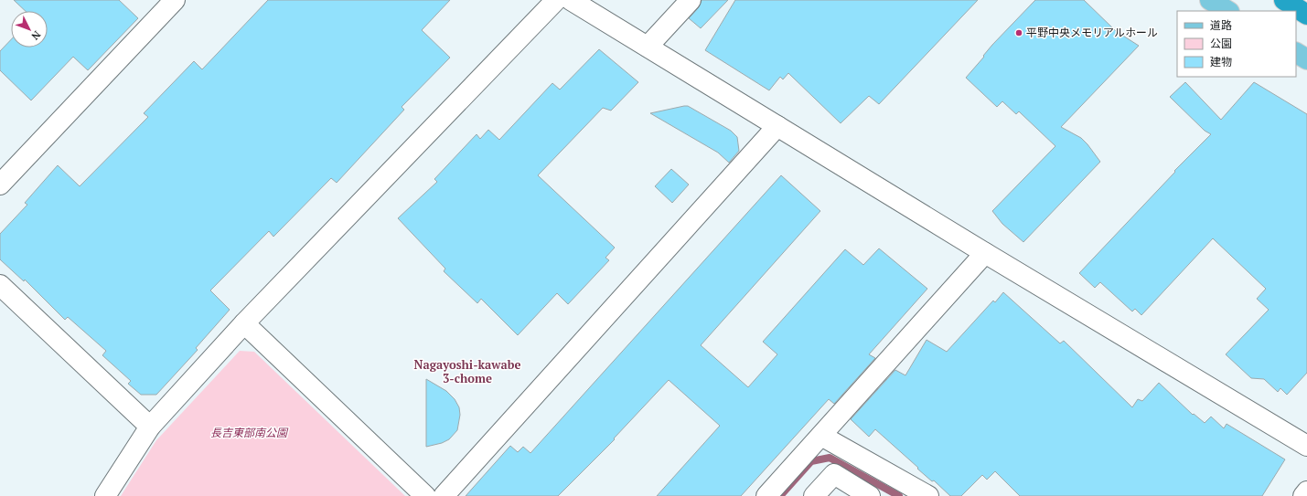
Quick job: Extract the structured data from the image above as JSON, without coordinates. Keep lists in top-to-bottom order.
{
  "districts": ["Nagayoshi-kawabe 3-chome"],
  "parks": ["長吉東部南公園"],
  "places": ["平野中央メモリアルホール"],
  "legend": ["道路", "公園", "建物"],
  "north": "bottom right"
}
